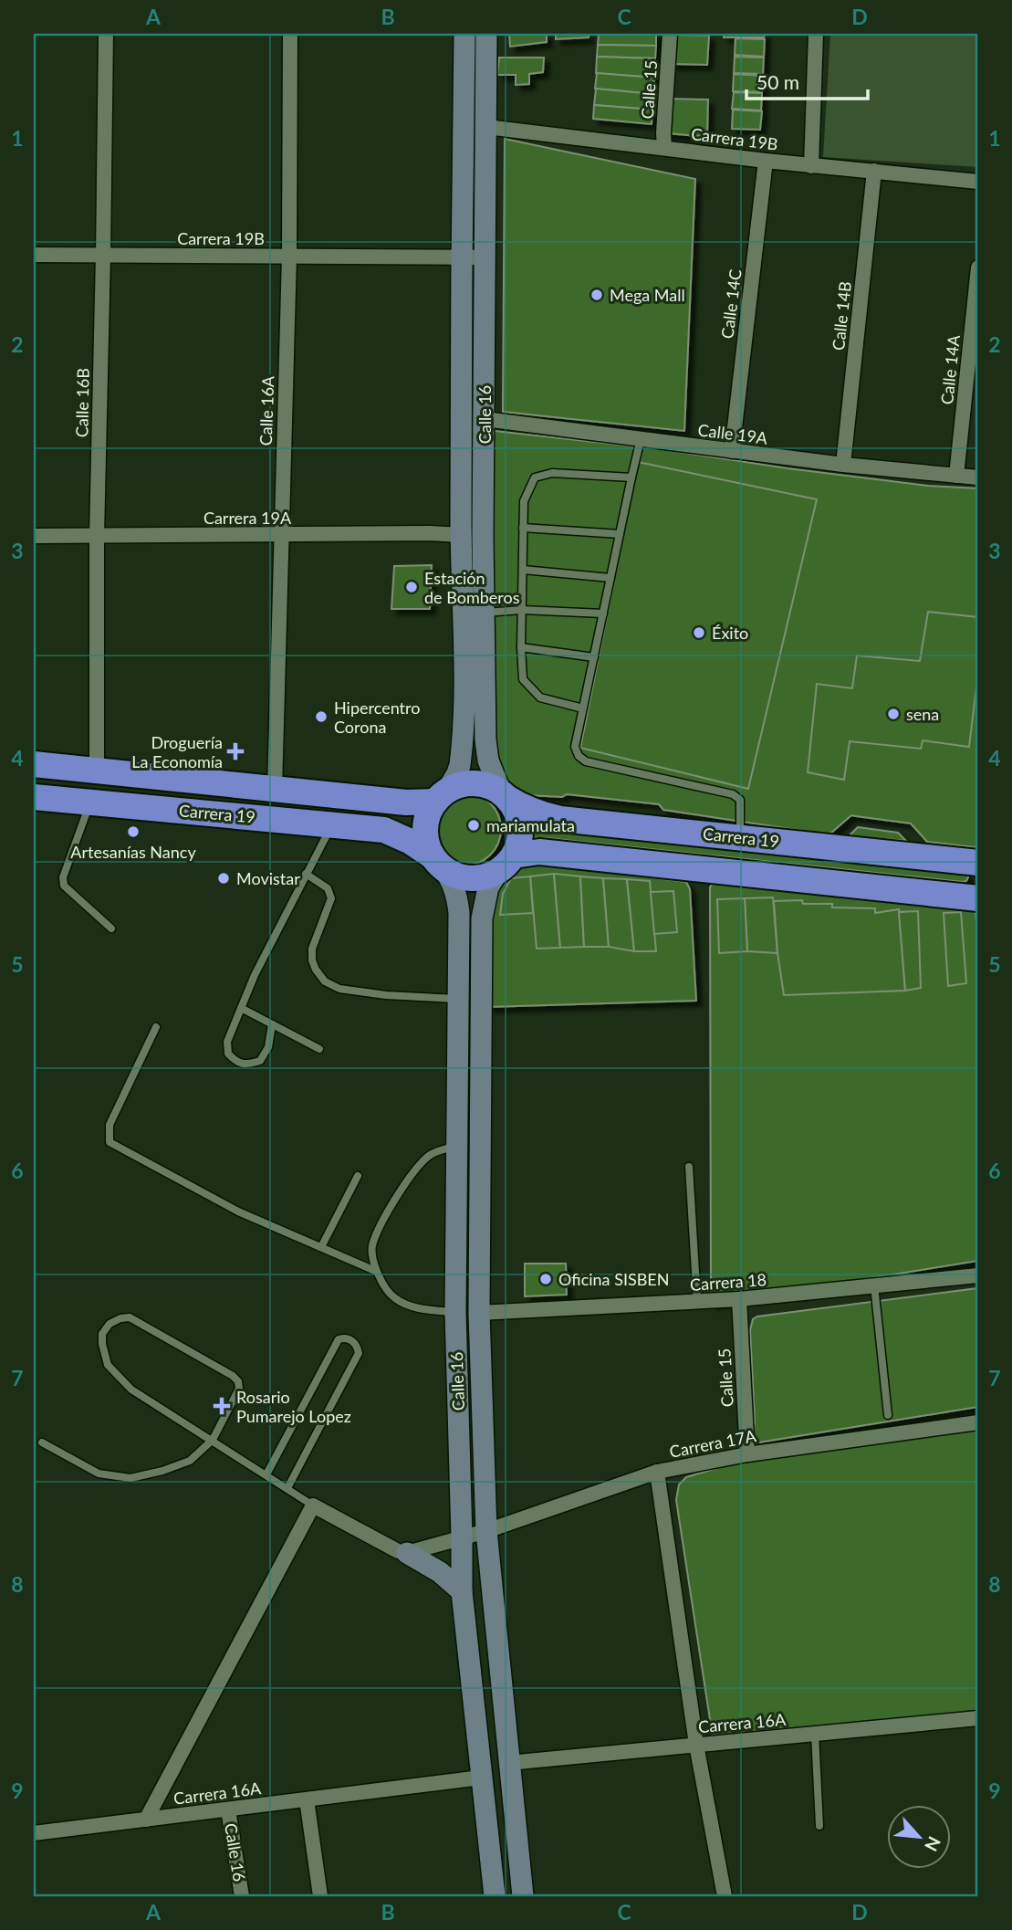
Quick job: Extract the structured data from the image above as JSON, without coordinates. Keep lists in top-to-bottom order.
{
  "streets": {
    "highway": ["Carrera 19"],
    "main road": ["Calle 16"],
    "street": [
      "Calle 15",
      "Carrera 19B",
      "Calle 14C",
      "Calle 14B",
      "Calle 14A",
      "Calle 16B",
      "Calle 16A",
      "Calle 19A",
      "Carrera 19A",
      "Carrera 18",
      "Carrera 17A",
      "Carrera 16A"
    ]
  },
  "crossings": [
    ["Calle 15", "Carrera 19B"],
    ["Calle 15", "Carrera 18"],
    ["Calle 15", "Carrera 17A"],
    ["Carrera 19B", "Calle 14C"],
    ["Carrera 19B", "Calle 14B"],
    ["Carrera 19B", "Calle 16B"],
    ["Carrera 19B", "Calle 16A"],
    ["Carrera 19B", "Calle 16"],
    ["Calle 14C", "Calle 19A"],
    ["Calle 14B", "Calle 19A"],
    ["Calle 14A", "Calle 19A"],
    ["Calle 16B", "Carrera 19A"],
    ["Calle 16B", "Carrera 19"],
    ["Calle 16A", "Carrera 19A"],
    ["Calle 16A", "Carrera 19"],
    ["Calle 16", "Calle 19A"],
    ["Calle 16", "Carrera 19A"],
    ["Calle 16", "Carrera 19"],
    ["Calle 16", "Carrera 18"],
    ["Calle 16", "Carrera 17A"],
    ["Calle 16", "Carrera 16A"]
  ],
  "places": {
    "other": [
      "Mega Mall",
      "Estación de Bomberos",
      "Éxito",
      "sena",
      "Hipercentro Corona",
      "mariamulata",
      "Artesanías Nancy",
      "Movistar",
      "Oficina SISBEN"
    ],
    "health": ["Droguería La Economía", "Rosario Pumarejo Lopez"]
  },
  "scale_bar": "50 m",
  "north": "bottom right",
  "grid": {
    "columns": [
      "A",
      "B",
      "C",
      "D"
    ],
    "rows": [
      "1",
      "2",
      "3",
      "4",
      "5",
      "6",
      "7",
      "8",
      "9"
    ]
  }
}
